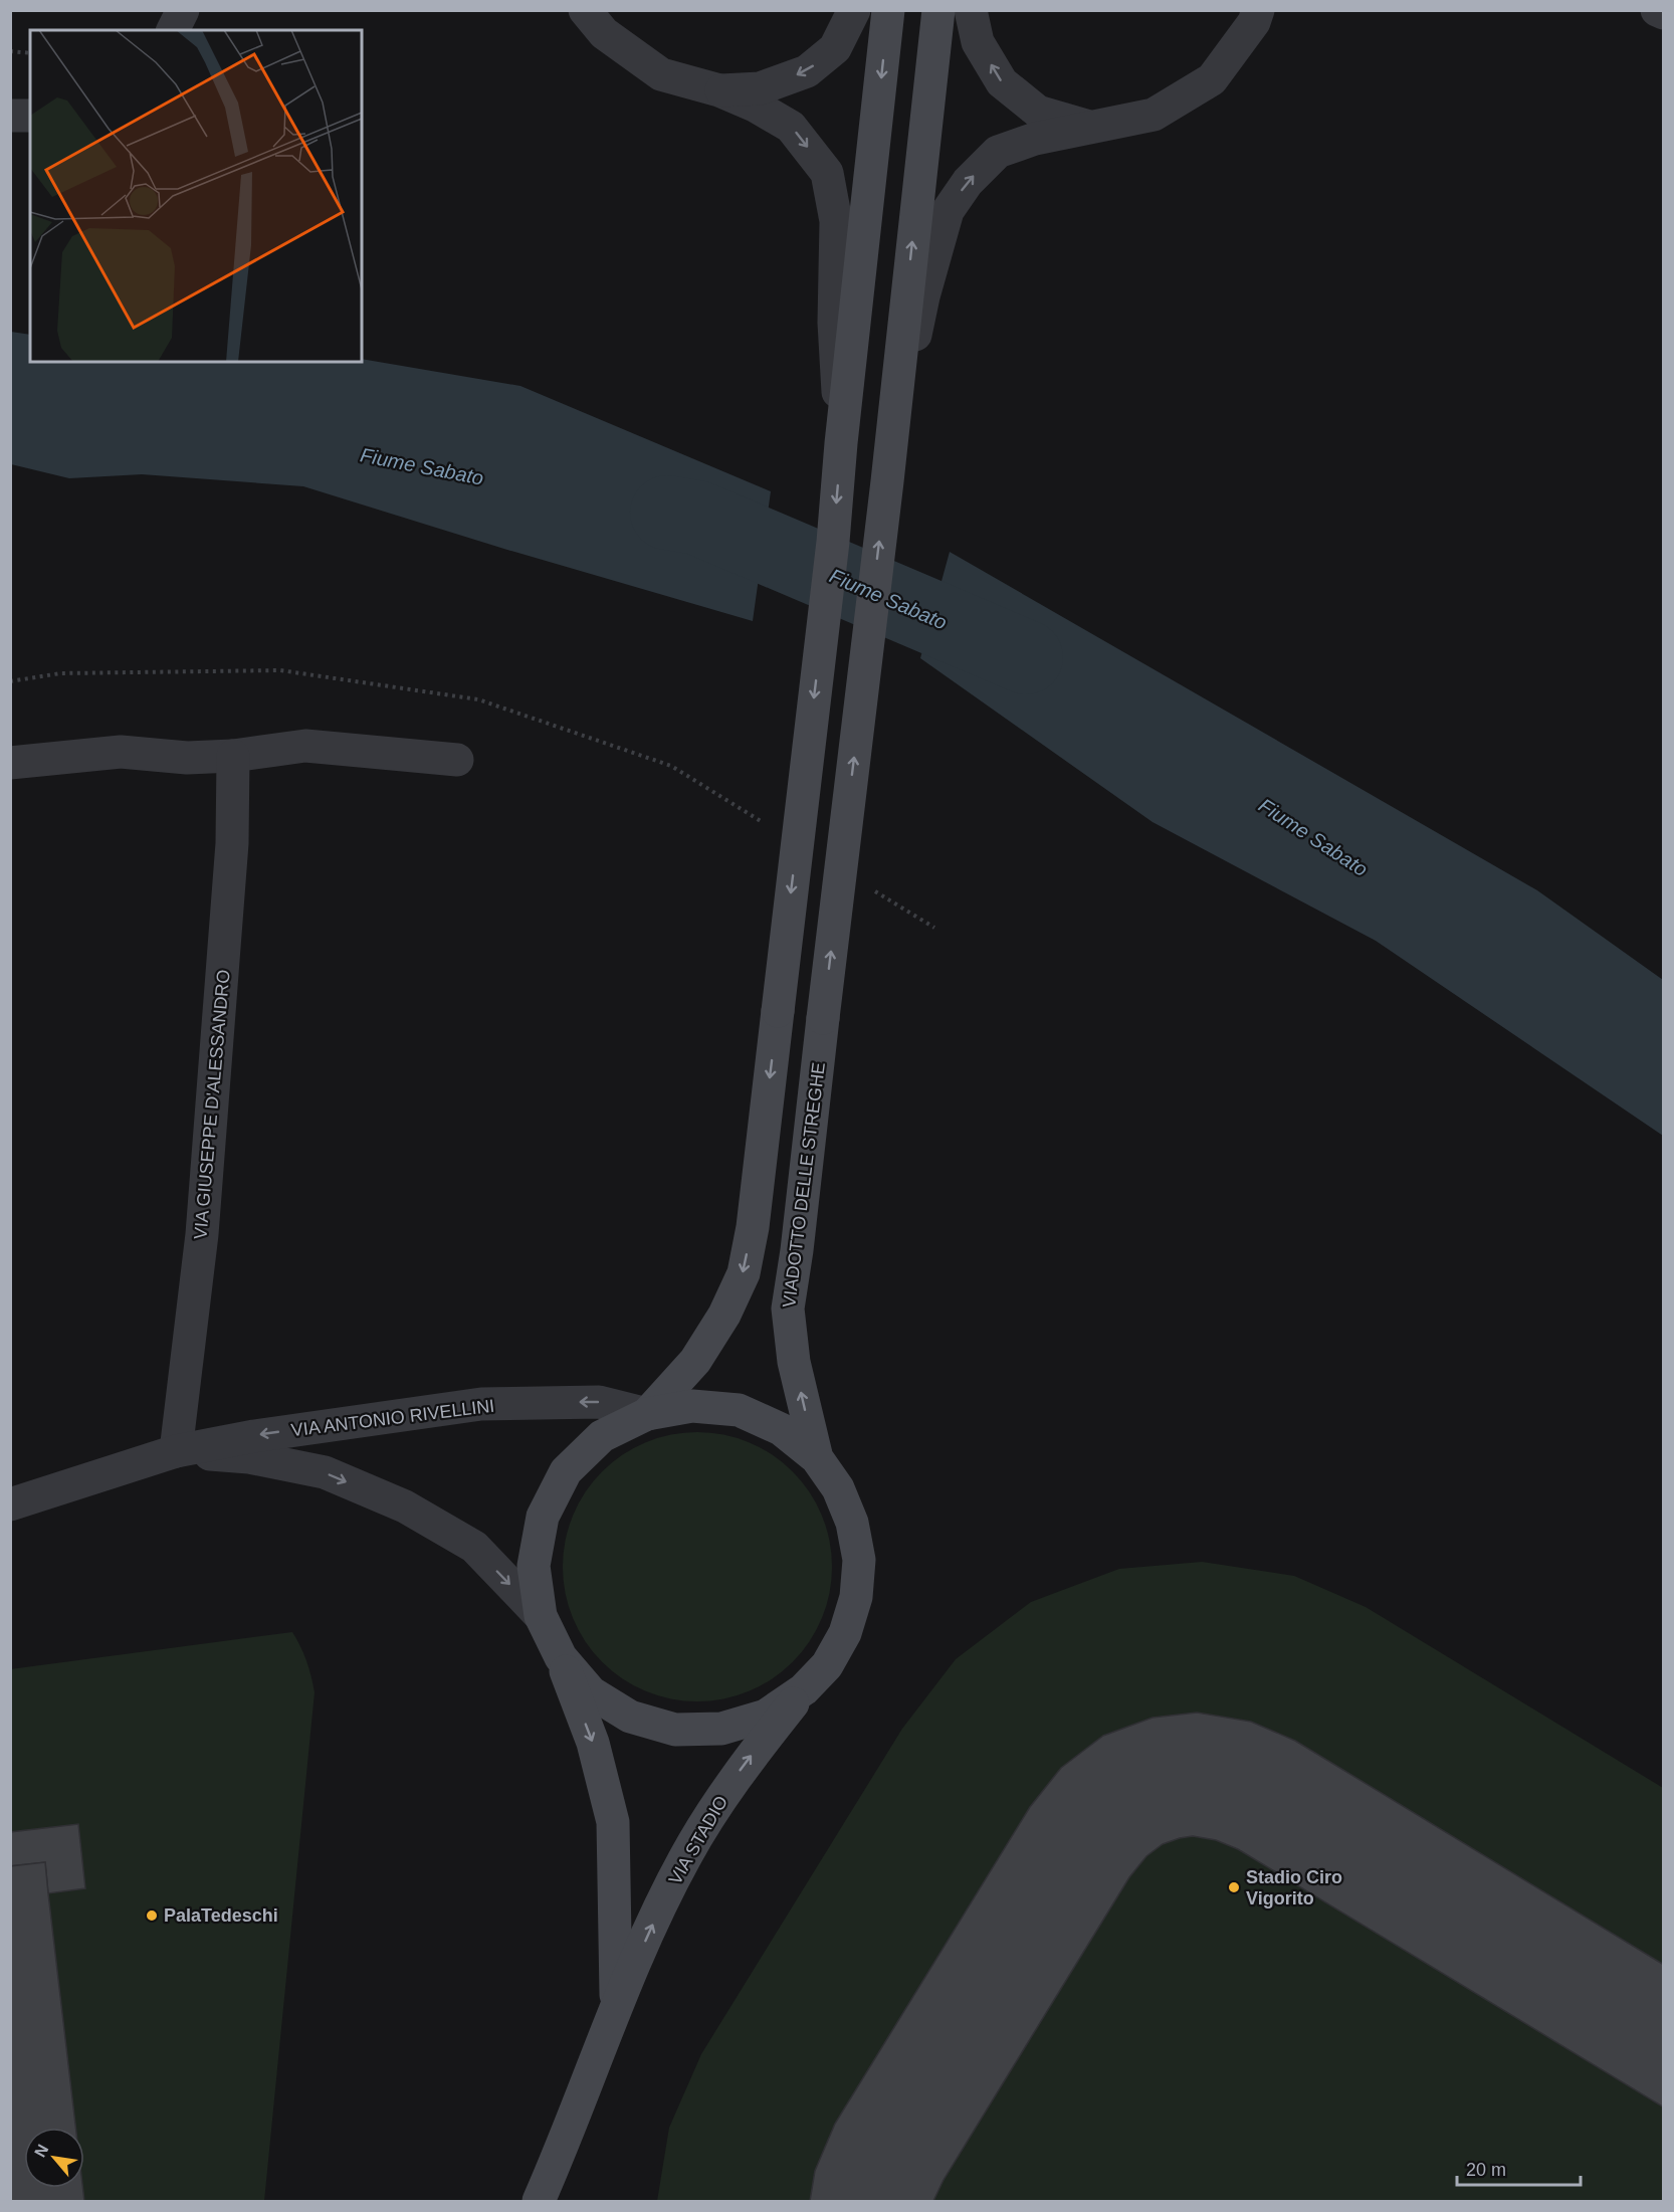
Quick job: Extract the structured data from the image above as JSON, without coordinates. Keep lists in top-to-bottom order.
{
  "streets": {
    "main road": ["VIADOTTO DELLE STREGHE", "VIA STADIO"],
    "street": ["VIA GIUSEPPE D'ALESSANDRO", "VIA ANTONIO RIVELLINI"]
  },
  "crossings": [
    ["VIA GIUSEPPE D'ALESSANDRO", "VIA ANTONIO RIVELLINI"]
  ],
  "water": ["Fiume Sabato"],
  "places": ["Stadio Ciro Vigorito", "PalaTedeschi"],
  "scale_bar": "20 m",
  "north": "top left"
}
